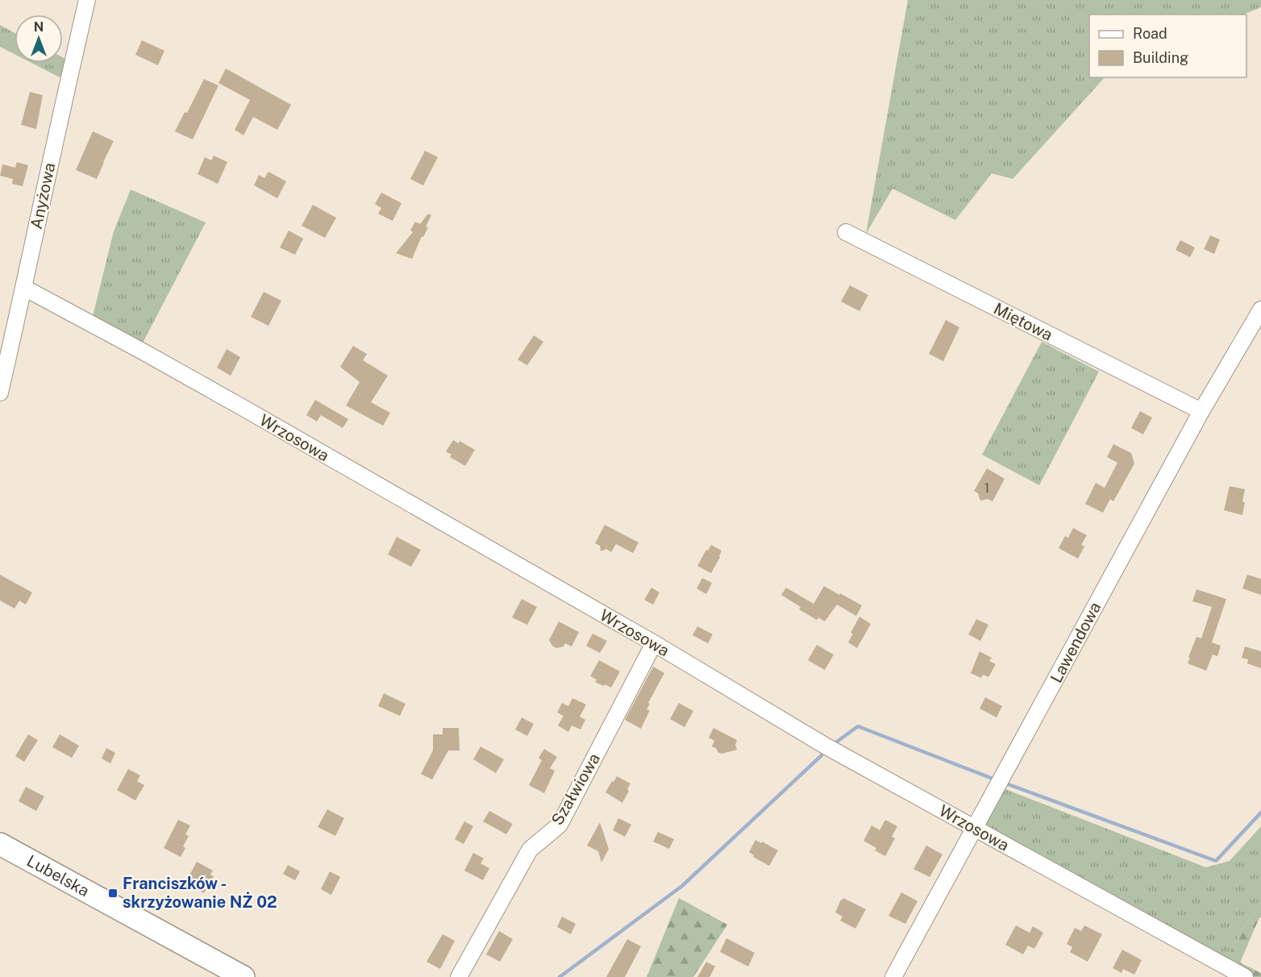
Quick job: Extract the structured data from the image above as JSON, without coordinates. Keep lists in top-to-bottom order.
{
  "streets": {
    "main road": ["Lubelska"],
    "street": [
      "Anyżowa",
      "Miętowa",
      "Wrzosowa",
      "Lawendowa",
      "Szałwiowa"
    ]
  },
  "crossings": [
    ["Anyżowa", "Wrzosowa"],
    ["Miętowa", "Lawendowa"],
    ["Wrzosowa", "Lawendowa"],
    ["Wrzosowa", "Szałwiowa"]
  ],
  "places": {
    "transit": ["Franciszków - skrzyżowanie NŻ 02"]
  },
  "house_numbers": ["1"],
  "legend": ["Road", "Building"],
  "north": "top"
}
